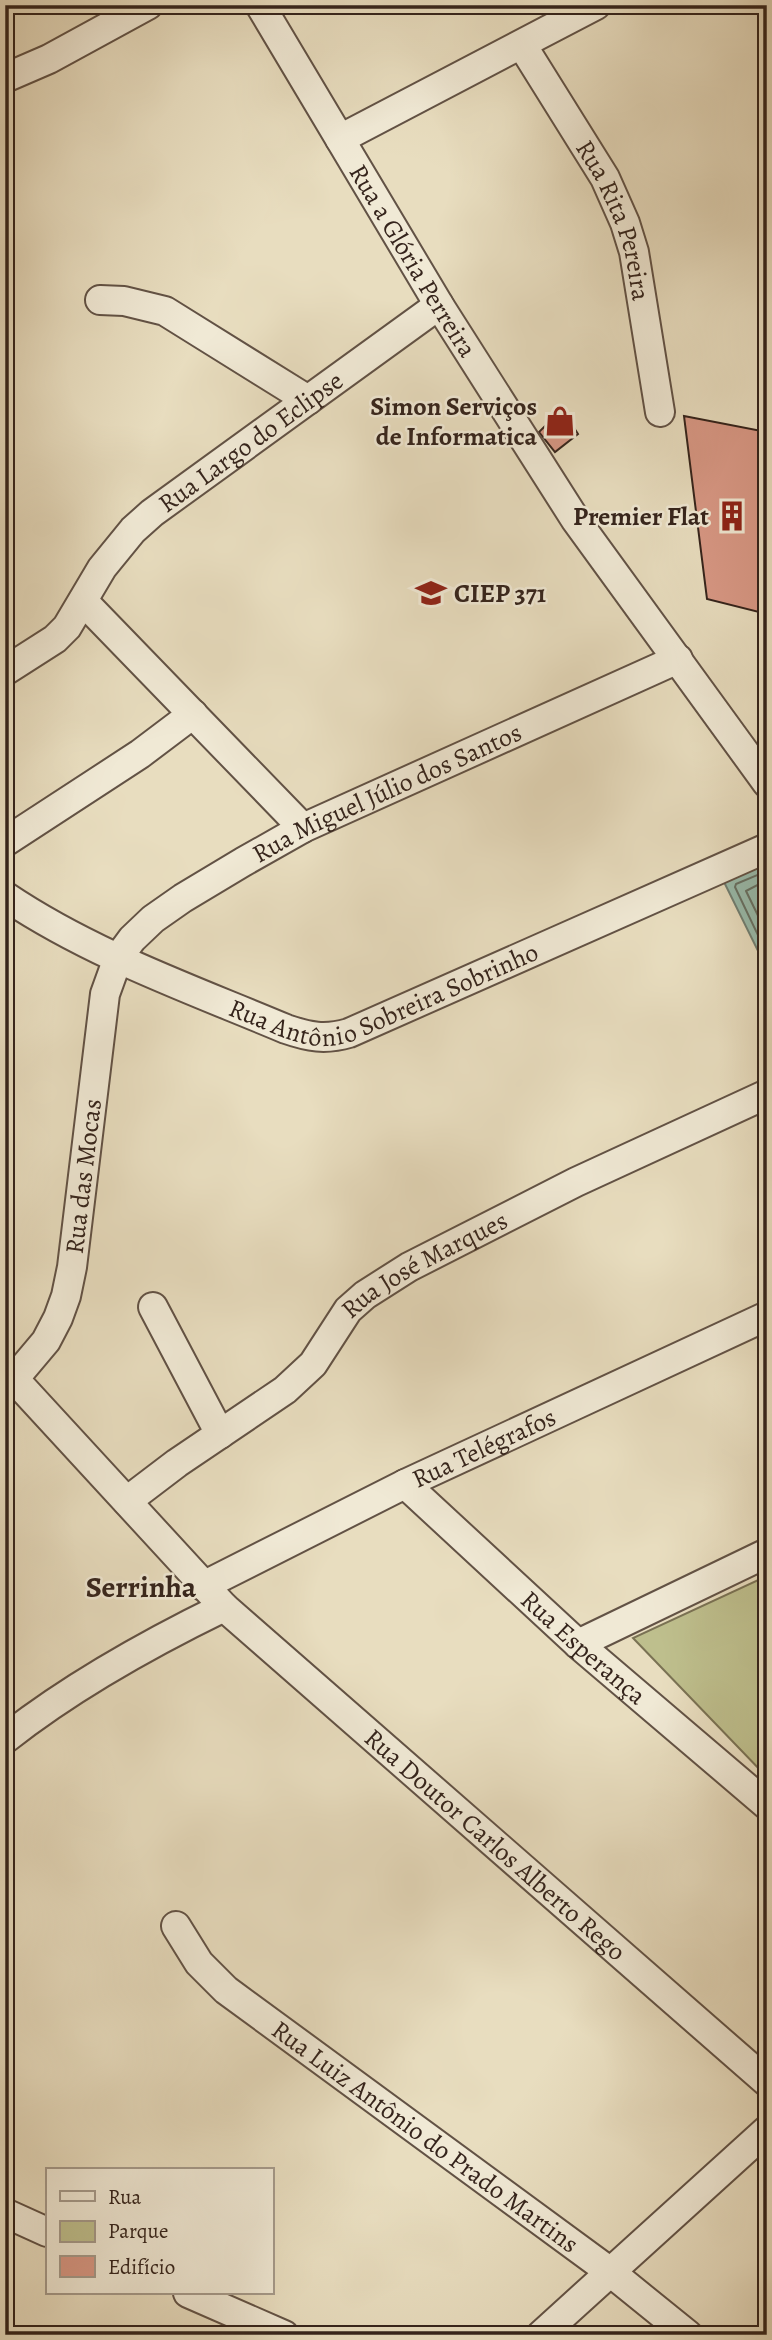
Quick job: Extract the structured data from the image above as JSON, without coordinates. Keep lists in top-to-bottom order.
{
  "streets": {
    "street": [
      "Rua Rita Pereira",
      "Rua a Glória Perreira",
      "Rua Largo do Eclipse",
      "Rua Miguel Júlio dos Santos",
      "Rua Antônio Sobreira Sobrinho",
      "Rua das Mocas",
      "Rua José Marques",
      "Rua Telégrafos",
      "Rua Esperança",
      "Rua Doutor Carlos Alberto Rego",
      "Rua Luiz Antônio do Prado Martins"
    ]
  },
  "crossings": [
    ["Rua a Glória Perreira", "Rua Largo do Eclipse"],
    ["Rua a Glória Perreira", "Rua Miguel Júlio dos Santos"],
    ["Rua Miguel Júlio dos Santos", "Rua Antônio Sobreira Sobrinho"],
    ["Rua Miguel Júlio dos Santos", "Rua das Mocas"],
    ["Rua Antônio Sobreira Sobrinho", "Rua das Mocas"],
    ["Rua das Mocas", "Rua Doutor Carlos Alberto Rego"],
    ["Rua José Marques", "Rua Doutor Carlos Alberto Rego"],
    ["Rua Telégrafos", "Rua Esperança"],
    ["Rua Telégrafos", "Rua Doutor Carlos Alberto Rego"]
  ],
  "districts": ["Serrinha"],
  "places": {
    "shop": ["Simon Serviços de Informatica"],
    "building": ["Premier Flat"],
    "school or university": ["CIEP 371"]
  },
  "legend": ["Rua", "Parque", "Edifício"]
}
